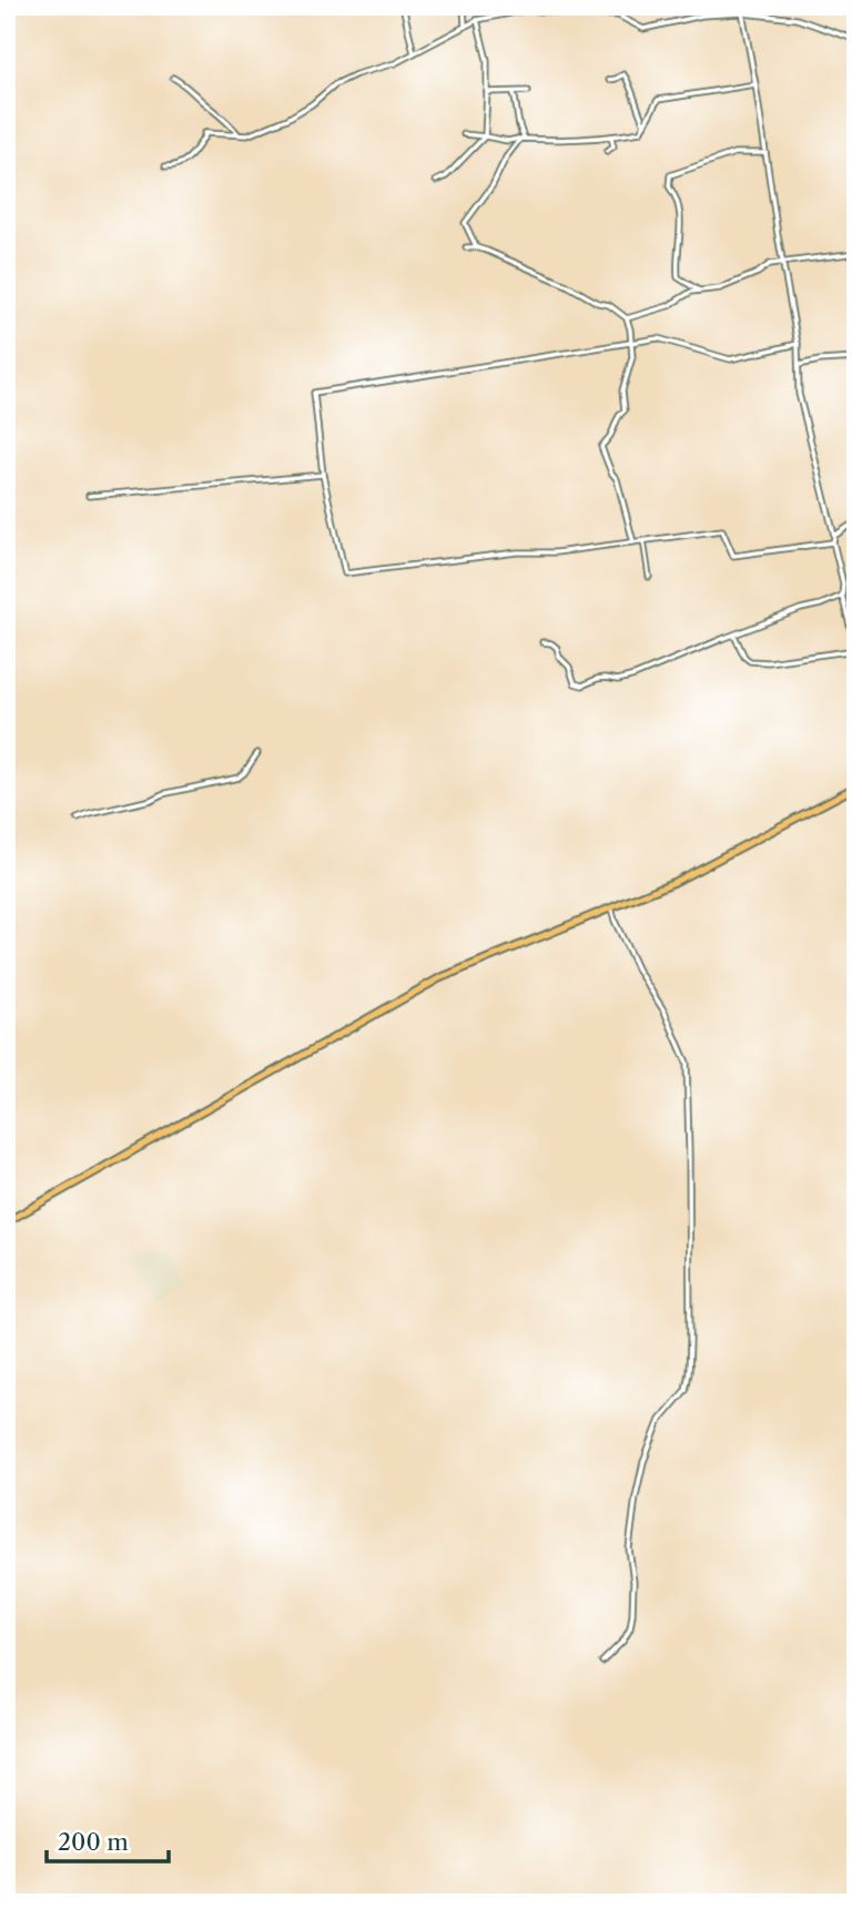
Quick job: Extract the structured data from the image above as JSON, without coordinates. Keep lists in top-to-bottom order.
{
  "scale_bar": "200 m"
}
